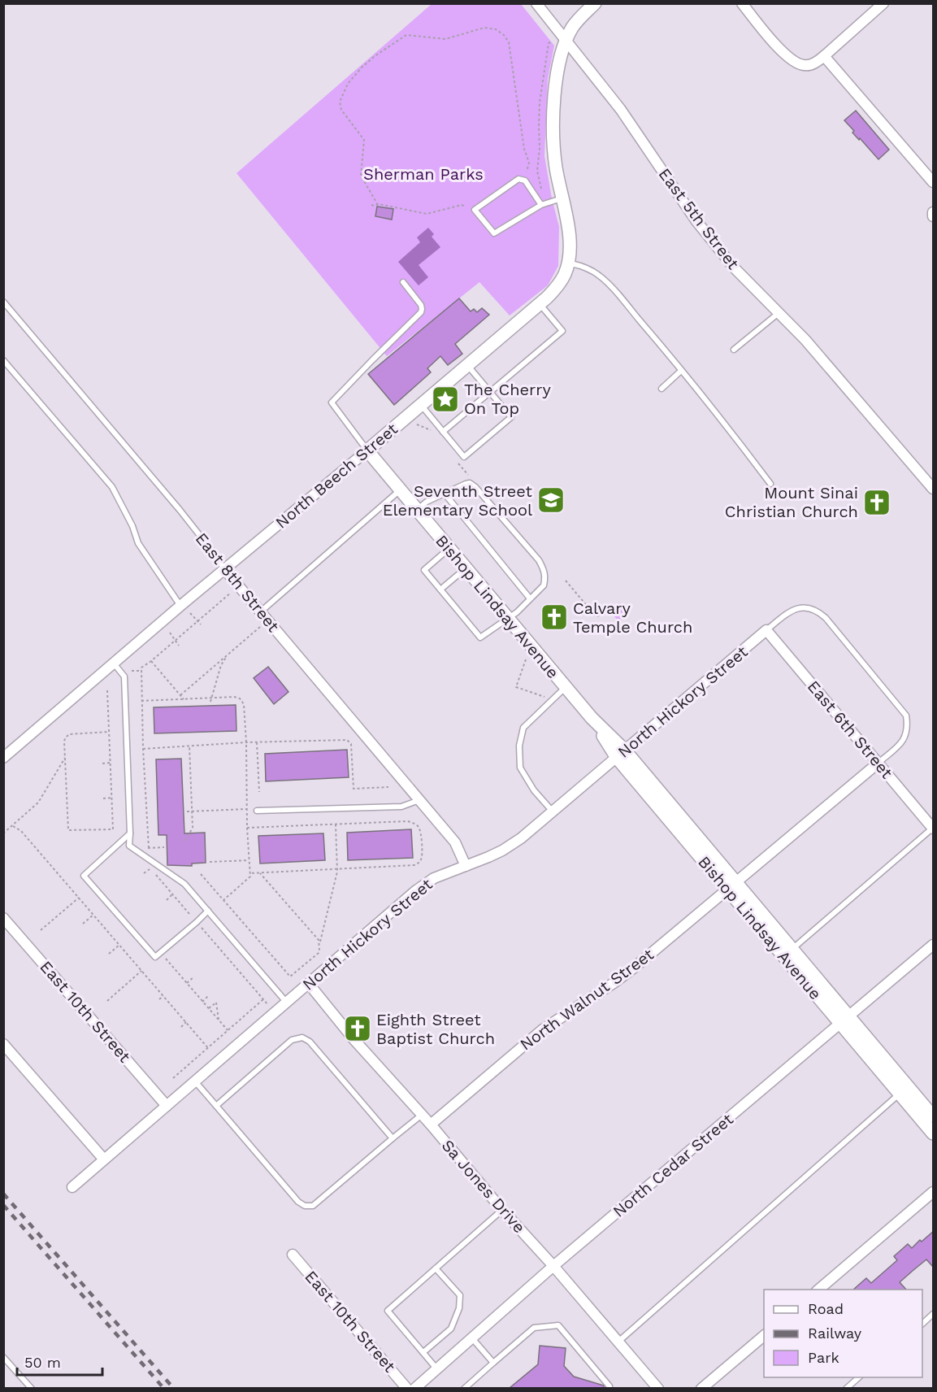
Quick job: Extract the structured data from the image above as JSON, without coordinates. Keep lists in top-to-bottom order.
{
  "streets": {
    "street": [
      "East 5th Street",
      "North Beech Street",
      "East 8th Street",
      "Bishop Lindsay Avenue",
      "North Hickory Street",
      "East 6th Street",
      "North Walnut Street",
      "East 10th Street",
      "North Cedar Street",
      "Sa Jones Drive"
    ]
  },
  "crossings": [
    ["East 5th Street", "North Beech Street"],
    ["North Beech Street", "East 8th Street"],
    ["North Beech Street", "Bishop Lindsay Avenue"],
    ["East 8th Street", "North Hickory Street"],
    ["Bishop Lindsay Avenue", "North Hickory Street"],
    ["Bishop Lindsay Avenue", "North Walnut Street"],
    ["Bishop Lindsay Avenue", "North Cedar Street"],
    ["North Hickory Street", "East 6th Street"],
    ["North Hickory Street", "East 10th Street"],
    ["North Hickory Street", "Sa Jones Drive"],
    ["East 6th Street", "North Walnut Street"],
    ["North Walnut Street", "Sa Jones Drive"],
    ["North Cedar Street", "Sa Jones Drive"]
  ],
  "parks": ["Sherman Parks"],
  "places": {
    "place": ["The Cherry On Top"],
    "school or university": ["Seventh Street Elementary School"],
    "church": ["Mount Sinai Christian Church", "Calvary Temple Church", "Eighth Street Baptist Church"]
  },
  "legend": ["Road", "Railway", "Park"],
  "scale_bar": "50 m"
}
